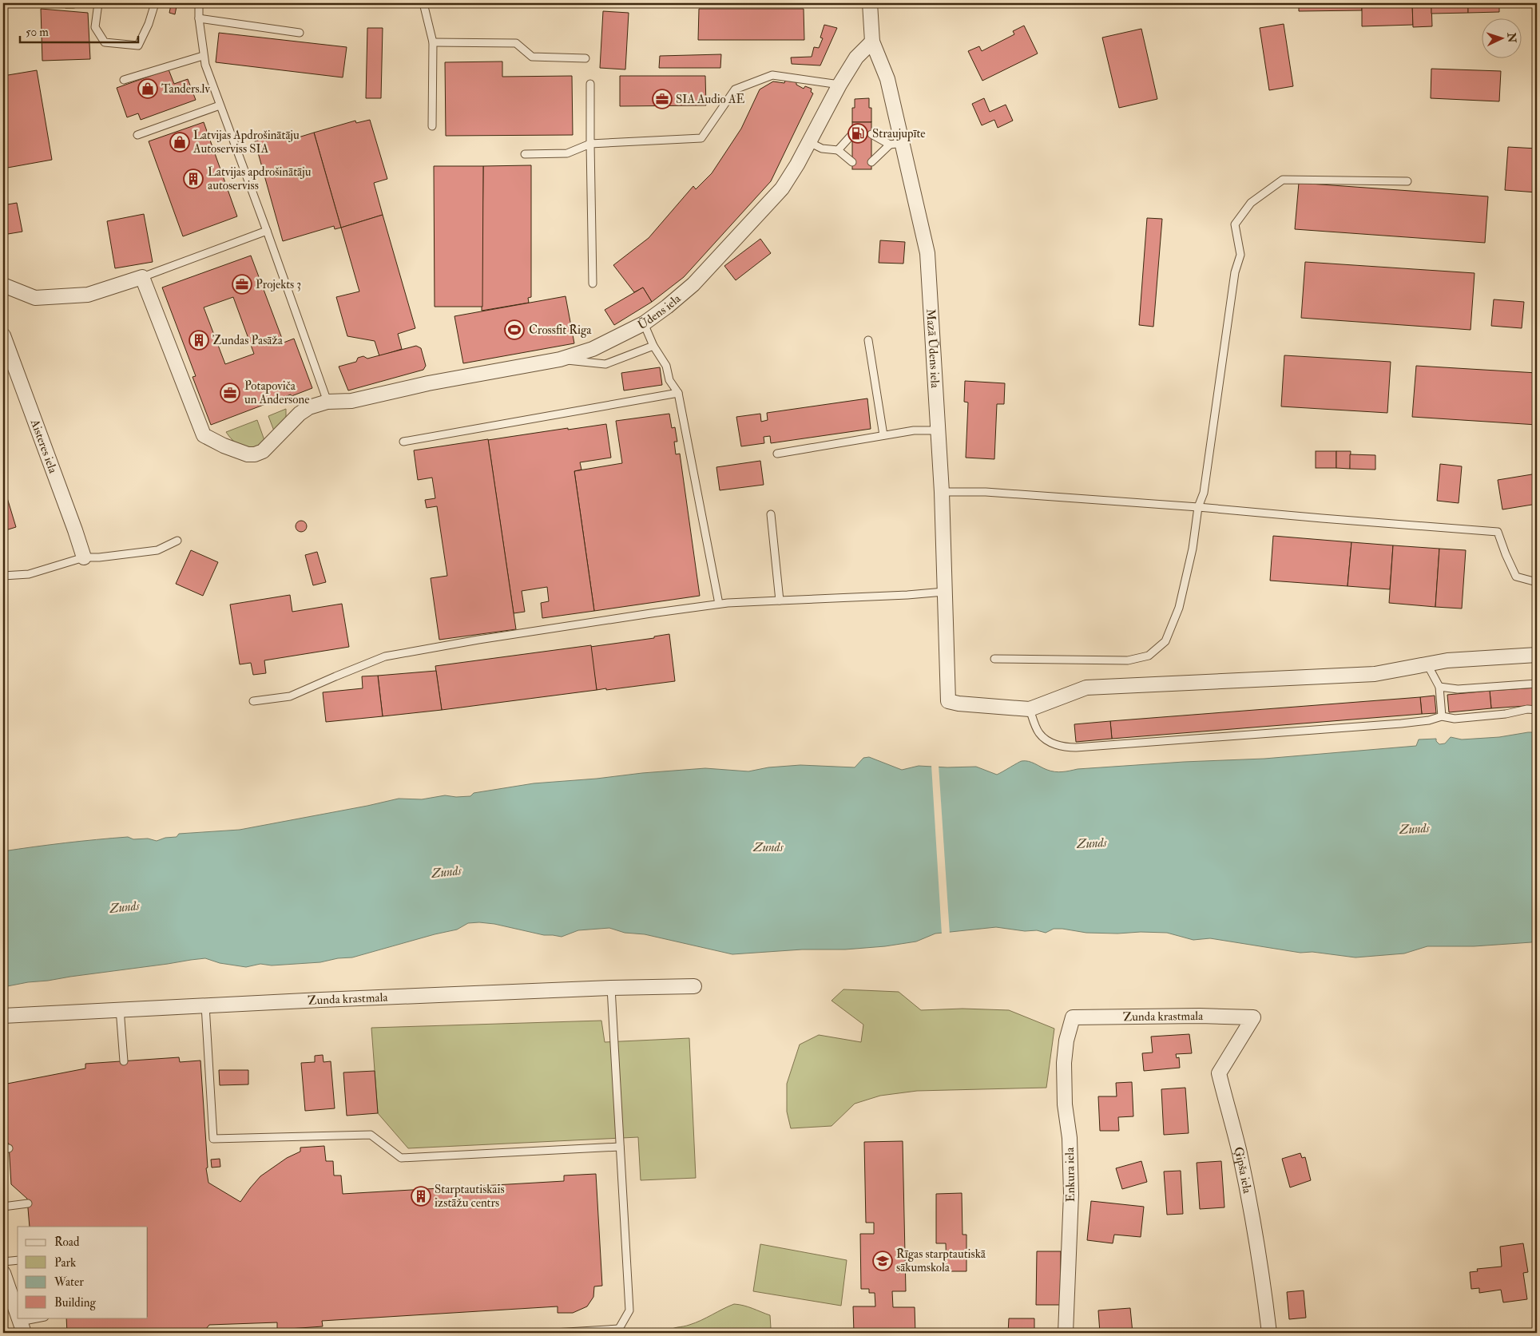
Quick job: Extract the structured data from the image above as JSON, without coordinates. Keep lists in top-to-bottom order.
{
  "streets": {
    "street": [
      "Ūdens iela",
      "Mazā Ūdens iela",
      "Aisteres iela",
      "Zunda krastmala",
      "Ģipša iela",
      "Enkura iela"
    ]
  },
  "crossings": [
    ["Ūdens iela", "Mazā Ūdens iela"],
    ["Zunda krastmala", "Ģipša iela"],
    ["Zunda krastmala", "Enkura iela"]
  ],
  "water": ["Zunds"],
  "places": {
    "shop": ["Tanders.lv", "Latvijas Apdrošinātāju Autoserviss SIA"],
    "office": ["SIA Audio AE", "Projekts 3", "Potapoviča un Andersone"],
    "fuel station": ["Straujupīte"],
    "building": ["Latvijas apdrošinātāju autoserviss", "Zundas Pasāža", "Starptautiskais izstāžu centrs"],
    "sports": ["Crossfit Riga"],
    "school or university": ["Rīgas starptautiskā sākumskola"]
  },
  "legend": [
    "Road",
    "Park",
    "Water",
    "Building"
  ],
  "scale_bar": "50 m",
  "north": "right"
}
